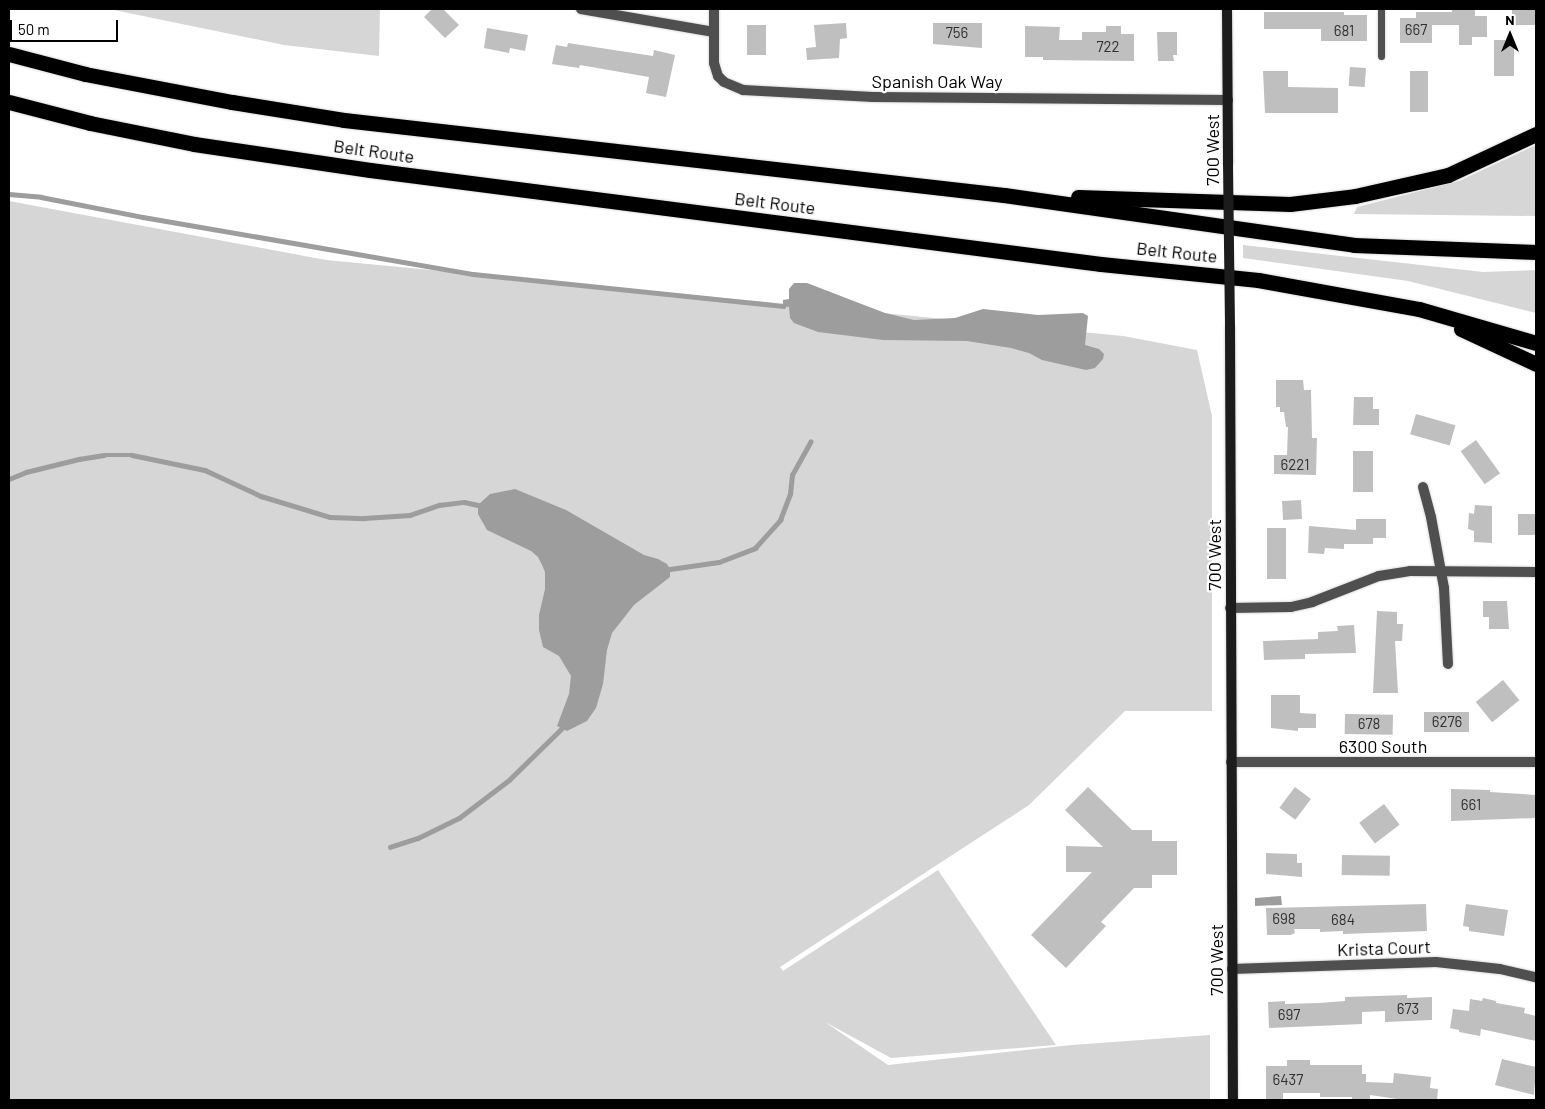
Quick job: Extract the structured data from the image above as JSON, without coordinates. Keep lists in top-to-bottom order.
{
  "streets": {
    "highway": ["Belt Route"],
    "main road": ["700 West"],
    "street": ["Spanish Oak Way", "6300 South", "Krista Court"]
  },
  "crossings": [
    ["Spanish Oak Way", "700 West"],
    ["700 West", "6300 South"],
    ["700 West", "Krista Court"]
  ],
  "house_numbers": [
    "667",
    "681",
    "756",
    "722",
    "6221",
    "6276",
    "678",
    "661",
    "698",
    "684",
    "673",
    "697",
    "6437"
  ],
  "scale_bar": "50 m",
  "north": "top"
}
